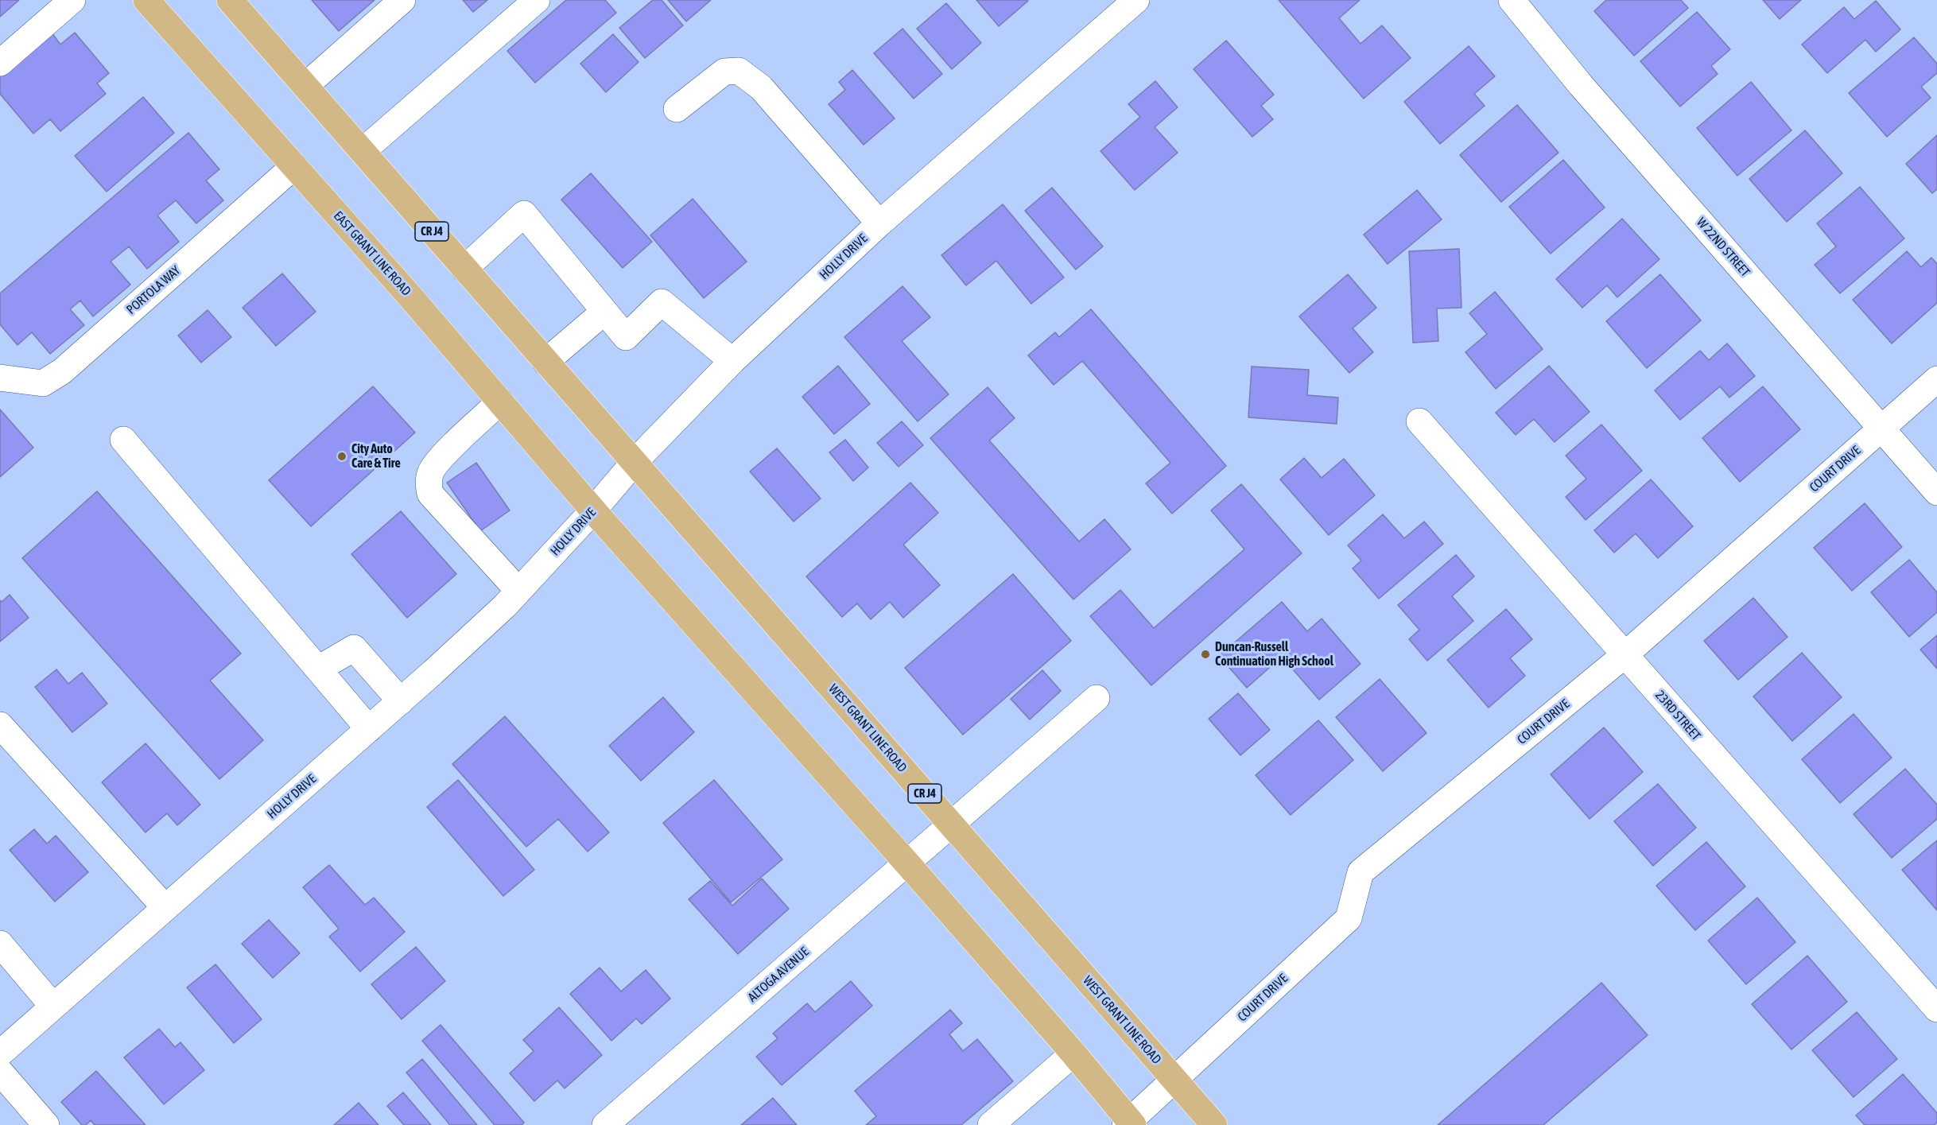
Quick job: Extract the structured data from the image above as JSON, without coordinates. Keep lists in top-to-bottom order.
{
  "streets": {
    "main road": ["CR J4", "EAST GRANT LINE ROAD", "WEST GRANT LINE ROAD"],
    "street": [
      "W 22ND STREET",
      "HOLLY DRIVE",
      "PORTOLA WAY",
      "COURT DRIVE",
      "23RD STREET",
      "ALTOGA AVENUE"
    ]
  },
  "crossings": [
    ["CR J4", "HOLLY DRIVE"],
    ["CR J4", "WEST GRANT LINE ROAD"],
    ["W 22ND STREET", "COURT DRIVE"],
    ["EAST GRANT LINE ROAD", "HOLLY DRIVE"],
    ["EAST GRANT LINE ROAD", "PORTOLA WAY"],
    ["HOLLY DRIVE", "WEST GRANT LINE ROAD"],
    ["COURT DRIVE", "23RD STREET"],
    ["COURT DRIVE", "WEST GRANT LINE ROAD"],
    ["WEST GRANT LINE ROAD", "ALTOGA AVENUE"]
  ],
  "places": ["City Auto Care & Tire", "Duncan-Russell Continuation High School"]
}
